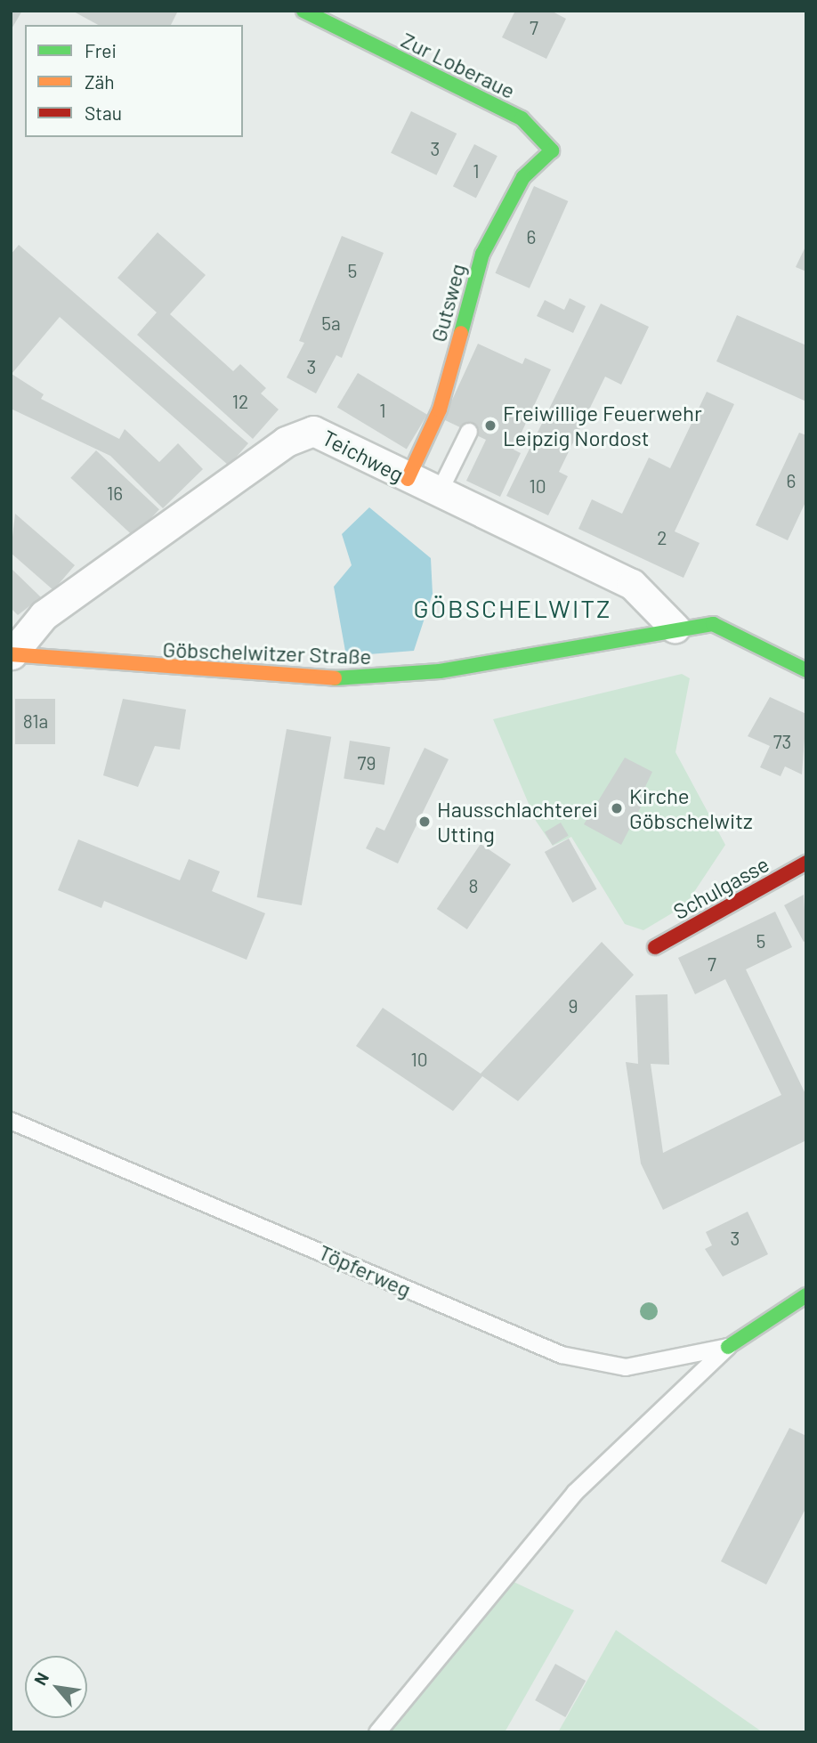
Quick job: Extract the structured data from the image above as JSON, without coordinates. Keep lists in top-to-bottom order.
{
  "streets": {
    "street": [
      "Zur Loberaue",
      "Gutsweg",
      "Teichweg",
      "Göbschelwitzer Straße",
      "Schulgasse",
      "Töpferweg"
    ]
  },
  "crossings": [
    ["Zur Loberaue", "Gutsweg"],
    ["Gutsweg", "Teichweg"],
    ["Teichweg", "Göbschelwitzer Straße"]
  ],
  "districts": ["GÖBSCHELWITZ"],
  "places": ["Freiwillige Feuerwehr Leipzig Nordost", "Kirche Göbschelwitz", "Hausschlachterei Utting"],
  "house_numbers": [
    "7",
    "3",
    "1",
    "6",
    "5",
    "5a",
    "3",
    "12",
    "1",
    "6",
    "10",
    "16",
    "2",
    "81a",
    "73",
    "79",
    "8",
    "5",
    "7",
    "9",
    "10",
    "3"
  ],
  "legend": ["Frei", "Zäh", "Stau"],
  "north": "top left"
}
